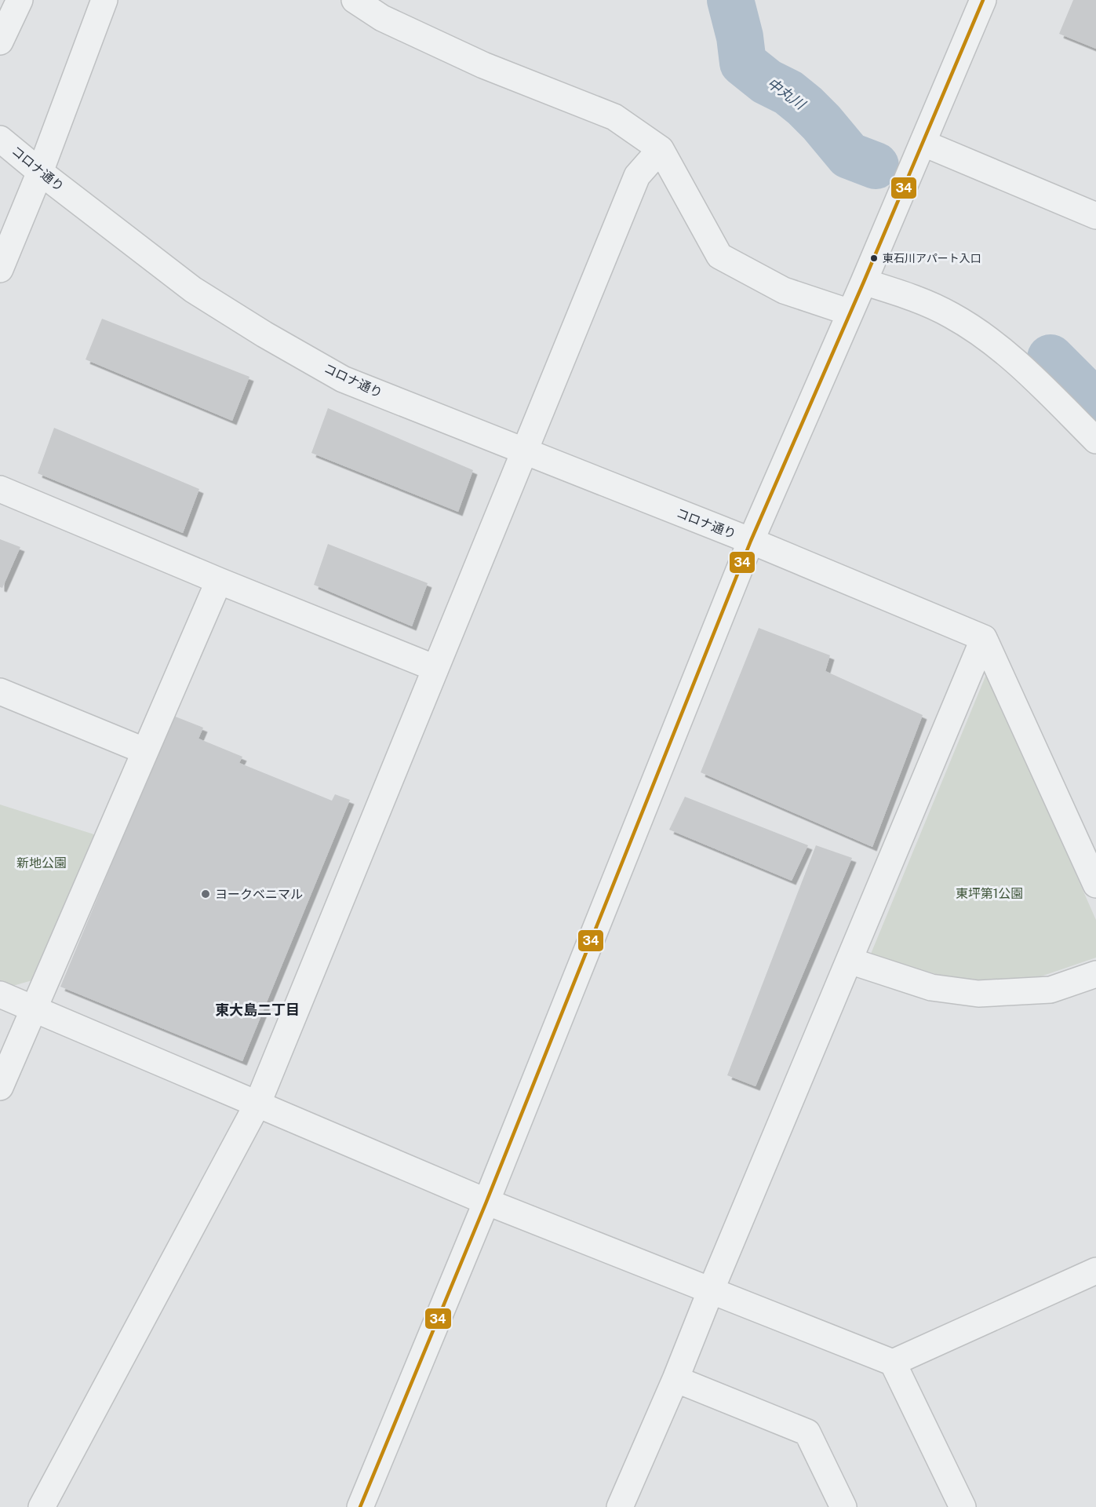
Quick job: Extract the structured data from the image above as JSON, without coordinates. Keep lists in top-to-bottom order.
{
  "streets": {
    "street": ["コロナ通り"]
  },
  "districts": ["東大島二丁目"],
  "water": ["中丸川"],
  "parks": ["新地公園", "東坪第1公園"],
  "places": ["東石川アパート入口", "ヨークベニマル"],
  "lines": ["transit line 34"]
}
